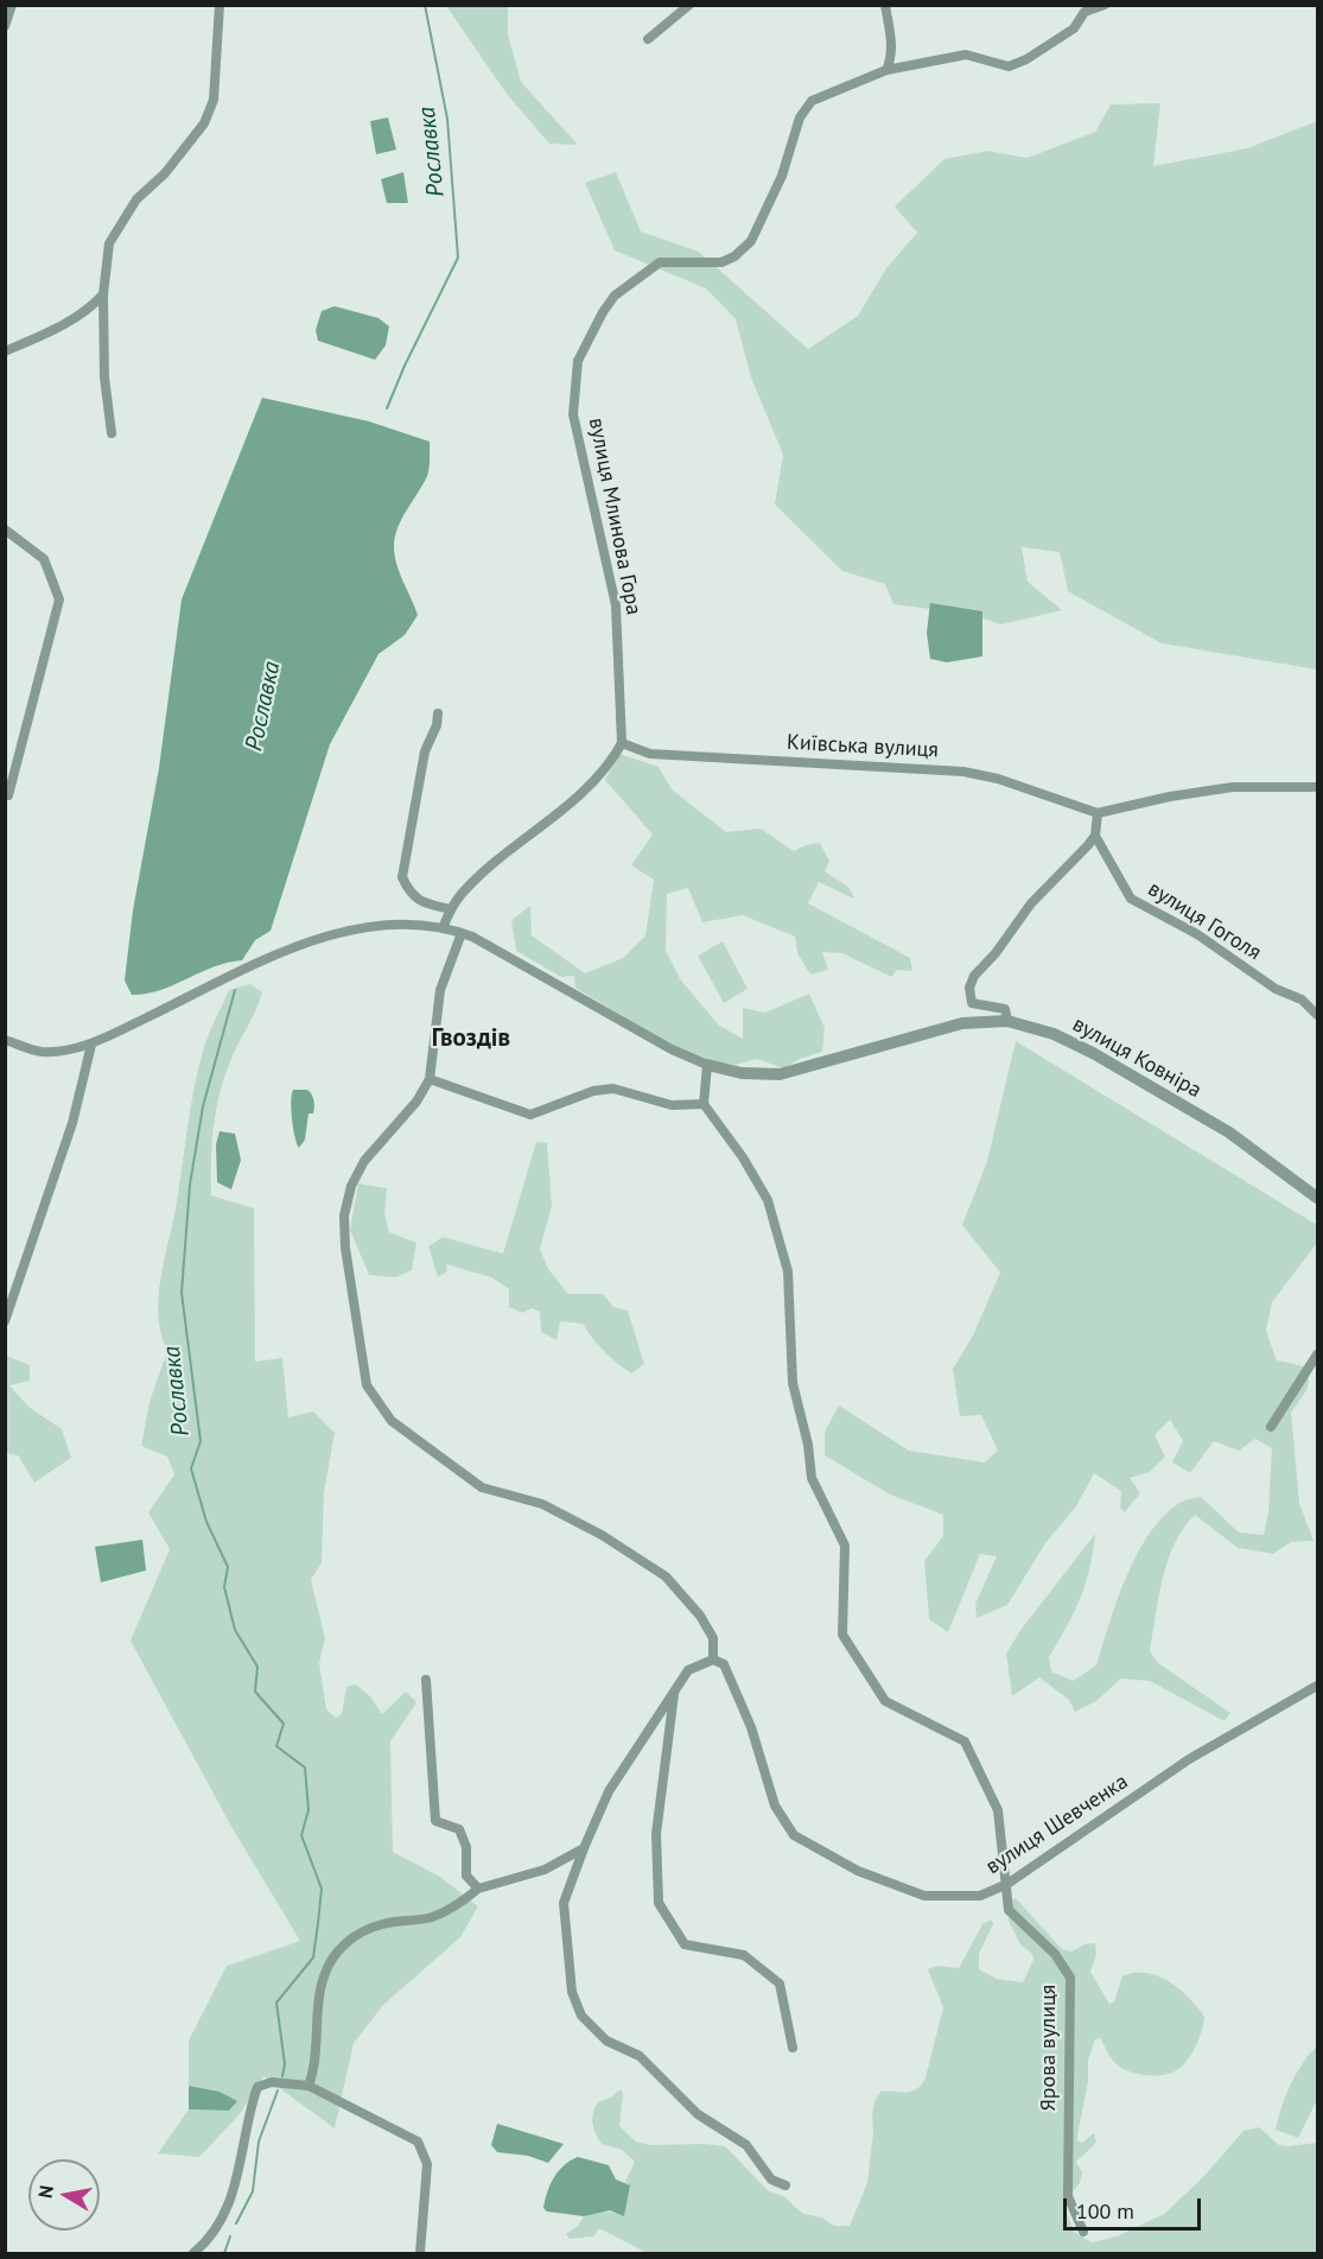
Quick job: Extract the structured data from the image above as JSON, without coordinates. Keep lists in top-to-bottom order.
{
  "streets": {
    "street": [
      "вулиця Млинова Гора",
      "Київська вулиця",
      "вулиця Гоголя",
      "вулиця Ковніра",
      "вулиця Шевченка",
      "Ярова вулиця"
    ]
  },
  "crossings": [
    ["вулиця Млинова Гора", "Київська вулиця"],
    ["вулиця Шевченка", "Ярова вулиця"]
  ],
  "districts": ["Гвоздів"],
  "water": ["Рославка"],
  "scale_bar": "100 m",
  "north": "left"
}
